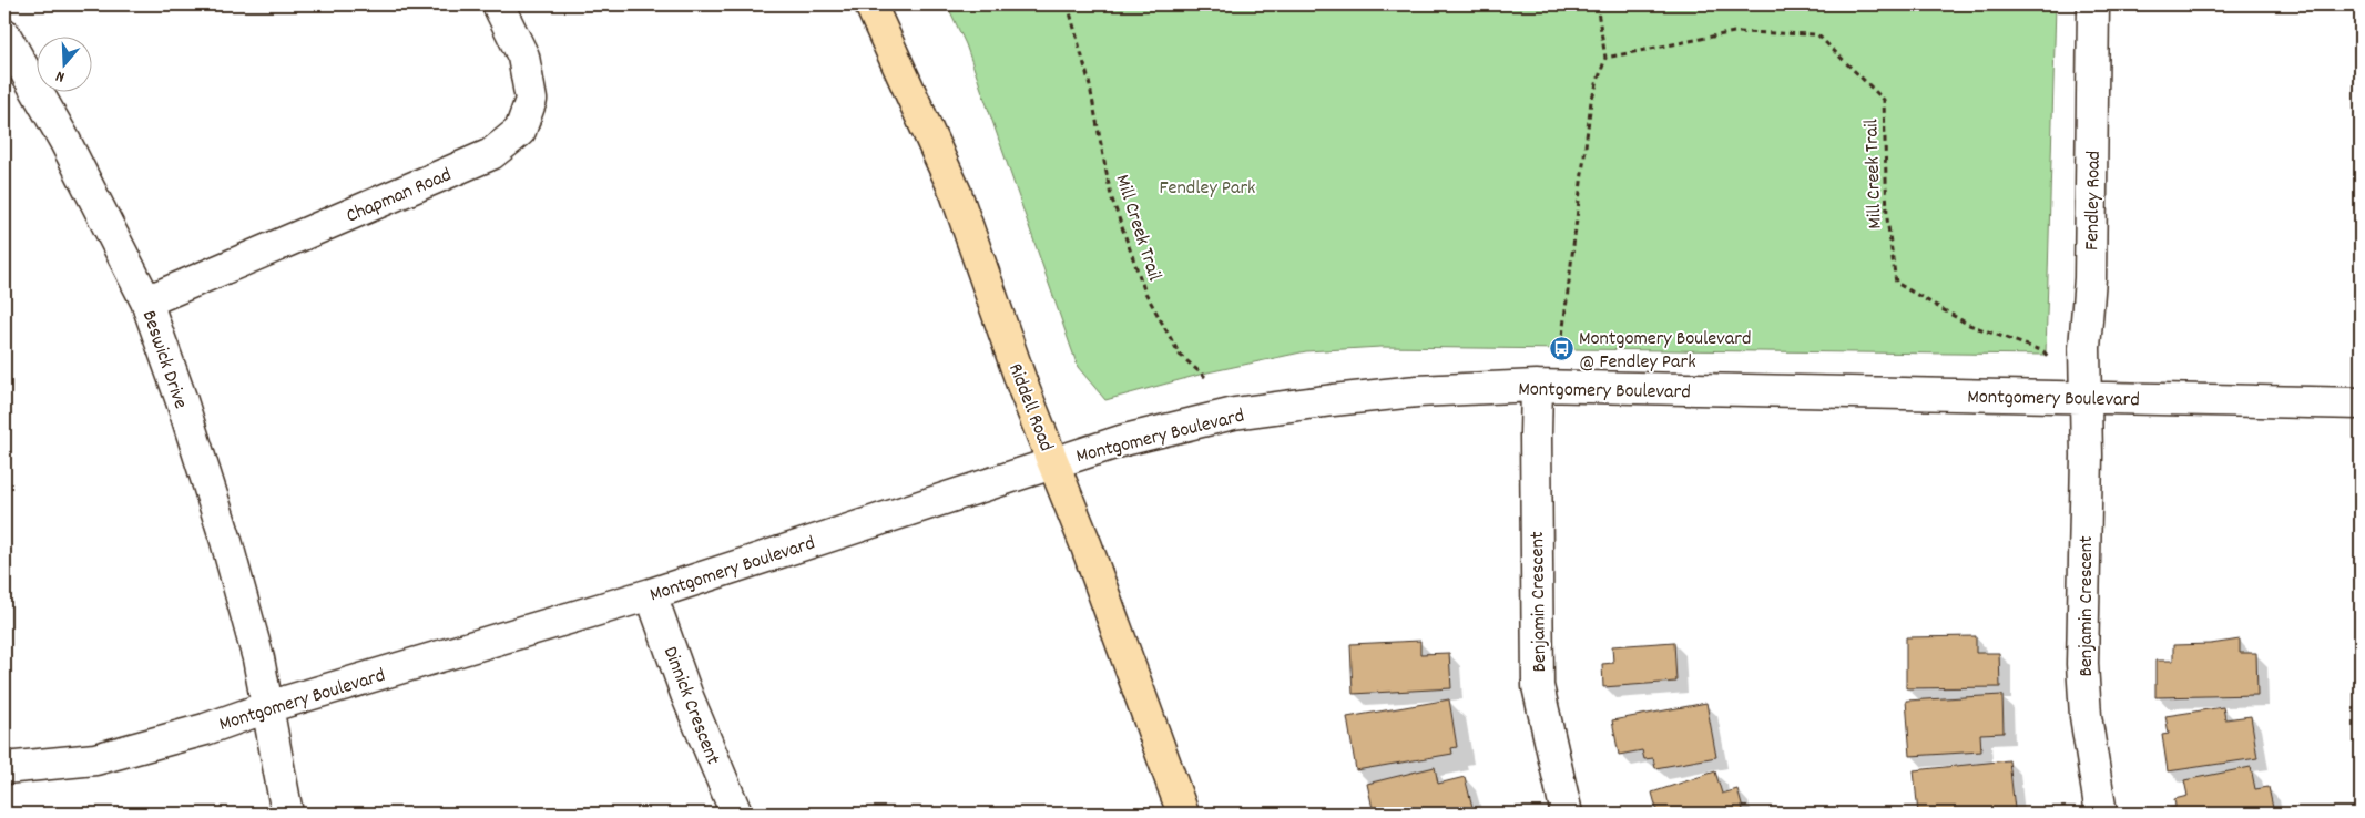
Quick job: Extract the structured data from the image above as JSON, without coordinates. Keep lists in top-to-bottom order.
{
  "streets": {
    "main road": ["Riddell Road"],
    "street": [
      "Chapman Road",
      "Fendley Road",
      "Beswick Drive",
      "Montgomery Boulevard",
      "Benjamin Crescent",
      "Dinnick Crescent"
    ],
    "path": ["Mill Creek Trail"]
  },
  "crossings": [
    ["Chapman Road", "Beswick Drive"],
    ["Fendley Road", "Montgomery Boulevard"],
    ["Fendley Road", "Benjamin Crescent"],
    ["Beswick Drive", "Montgomery Boulevard"],
    ["Montgomery Boulevard", "Riddell Road"],
    ["Montgomery Boulevard", "Benjamin Crescent"],
    ["Montgomery Boulevard", "Dinnick Crescent"]
  ],
  "parks": ["Fendley Park"],
  "places": {
    "bus stop": ["Montgomery Boulevard @ Fendley Park"]
  },
  "north": "bottom"
}
